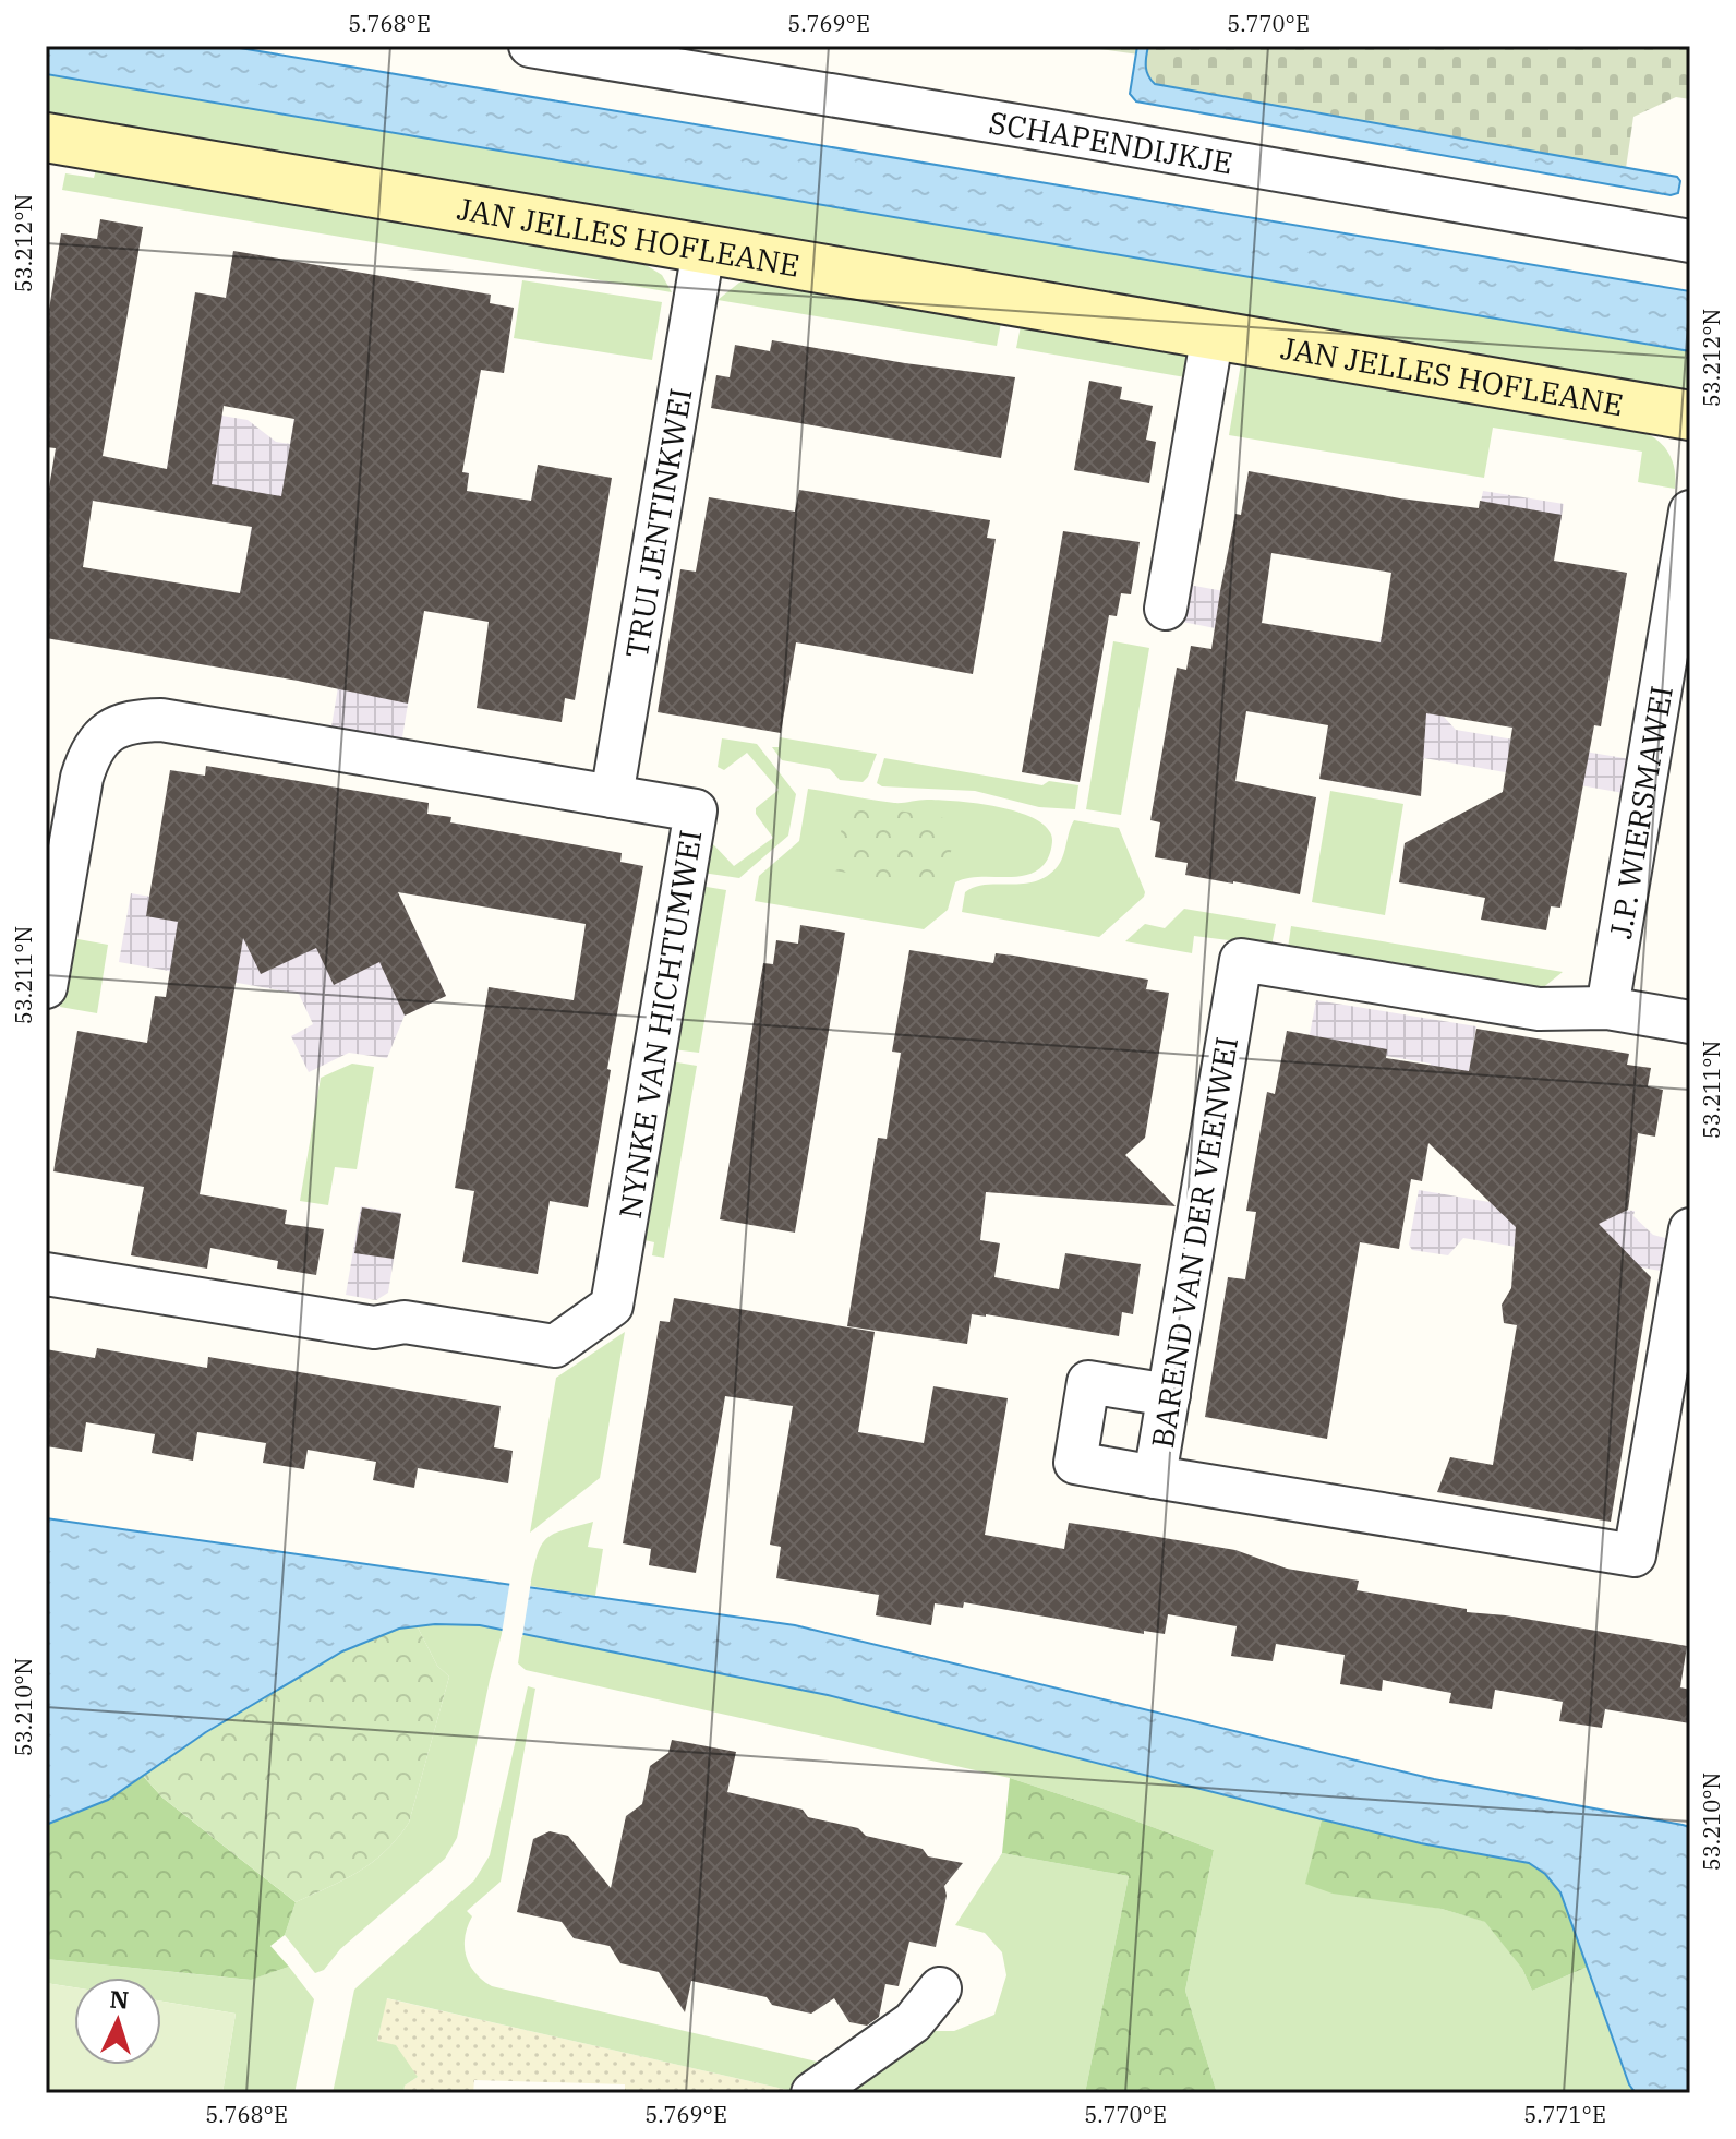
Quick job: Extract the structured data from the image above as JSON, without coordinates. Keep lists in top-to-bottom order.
{
  "streets": {
    "street": [
      "SCHAPENDIJKJE",
      "JAN JELLES HOFLEANE",
      "TRUI JENTINKWEI",
      "J.P. WIERSMAWEI",
      "NYNKE VAN HICHTUMWEI",
      "BAREND VAN DER VEENWEI"
    ]
  },
  "crossings": [
    ["JAN JELLES HOFLEANE", "TRUI JENTINKWEI"],
    ["TRUI JENTINKWEI", "NYNKE VAN HICHTUMWEI"],
    ["J.P. WIERSMAWEI", "BAREND VAN DER VEENWEI"]
  ],
  "north": "top",
  "coordinates": [
    "5.768°E",
    "5.769°E",
    "5.770°E",
    "53.212°N",
    "53.211°N",
    "53.210°N",
    "5.771°E"
  ]
}
